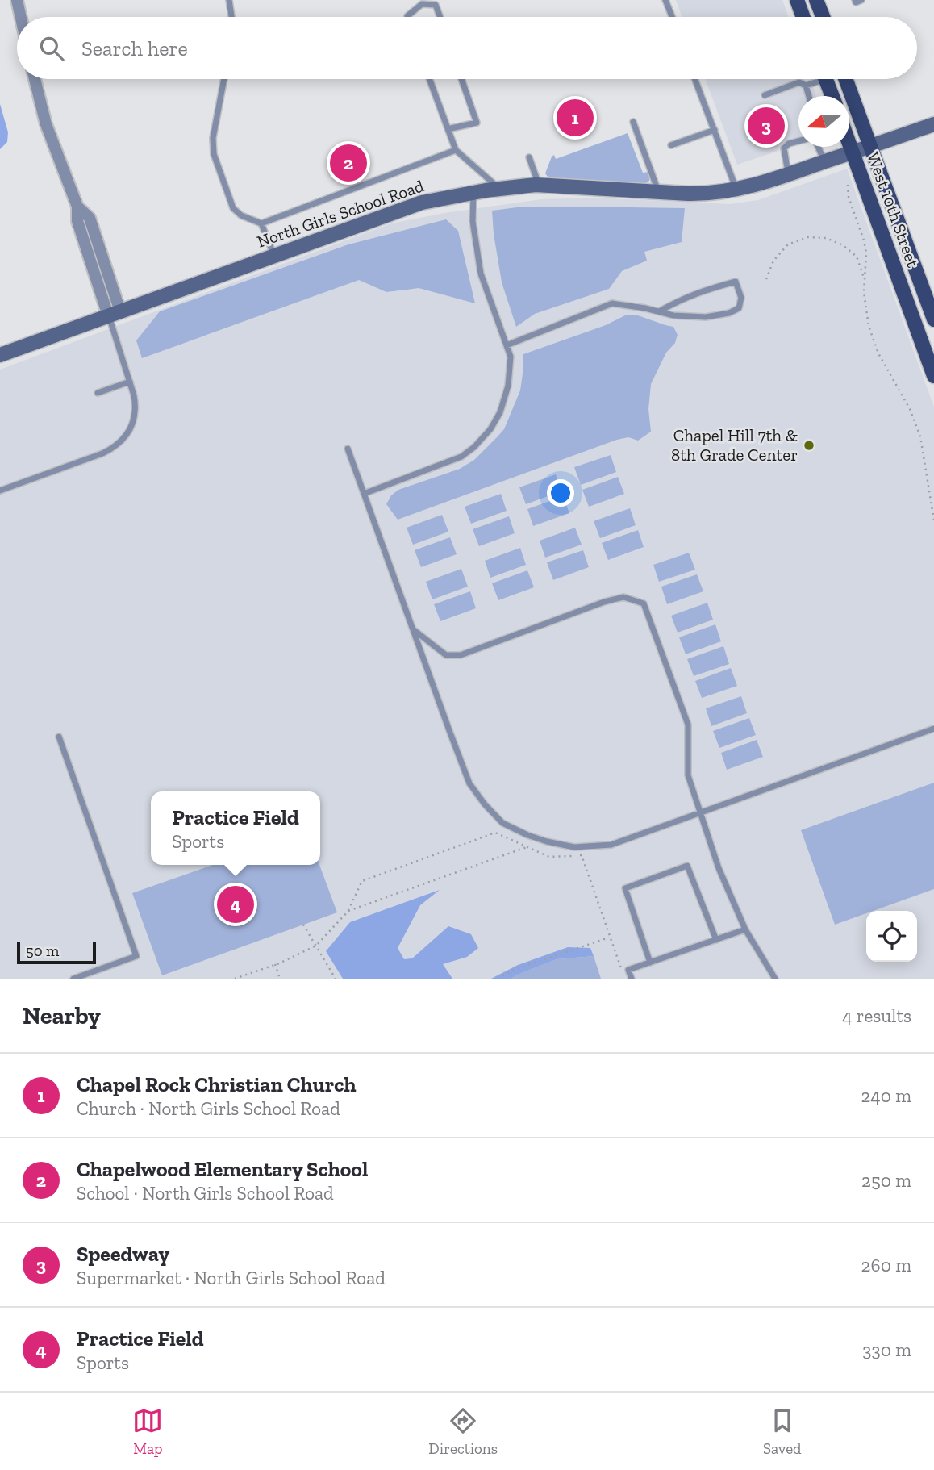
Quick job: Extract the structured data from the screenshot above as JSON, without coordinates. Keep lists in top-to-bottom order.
{
  "streets": {
    "main road": ["West 10th Street", "North Girls School Road"]
  },
  "crossings": [
    ["West 10th Street", "North Girls School Road"]
  ],
  "places": ["Chapel Hill 7th & 8th Grade Center"],
  "scale_bar": "50 m",
  "north": "left",
  "page": {
    "search": "Search here",
    "pins": [
      "1",
      "3",
      "2",
      "4"
    ],
    "popup": ["Practice Field", "Sports"],
    "scale": "50 m",
    "heading": ["Nearby", "4 results"],
    "list": [
      {
        "mark": "1",
        "name": "Chapel Rock Christian Church",
        "note": "Church · North Girls School Road",
        "value": "240 m"
      },
      {
        "mark": "2",
        "name": "Chapelwood Elementary School",
        "note": "School · North Girls School Road",
        "value": "250 m"
      },
      {
        "mark": "3",
        "name": "Speedway",
        "note": "Supermarket · North Girls School Road",
        "value": "260 m"
      },
      {
        "mark": "4",
        "name": "Practice Field",
        "note": "Sports",
        "value": "330 m"
      }
    ],
    "nav": ["Map", "Directions", "Saved"]
  }
}
